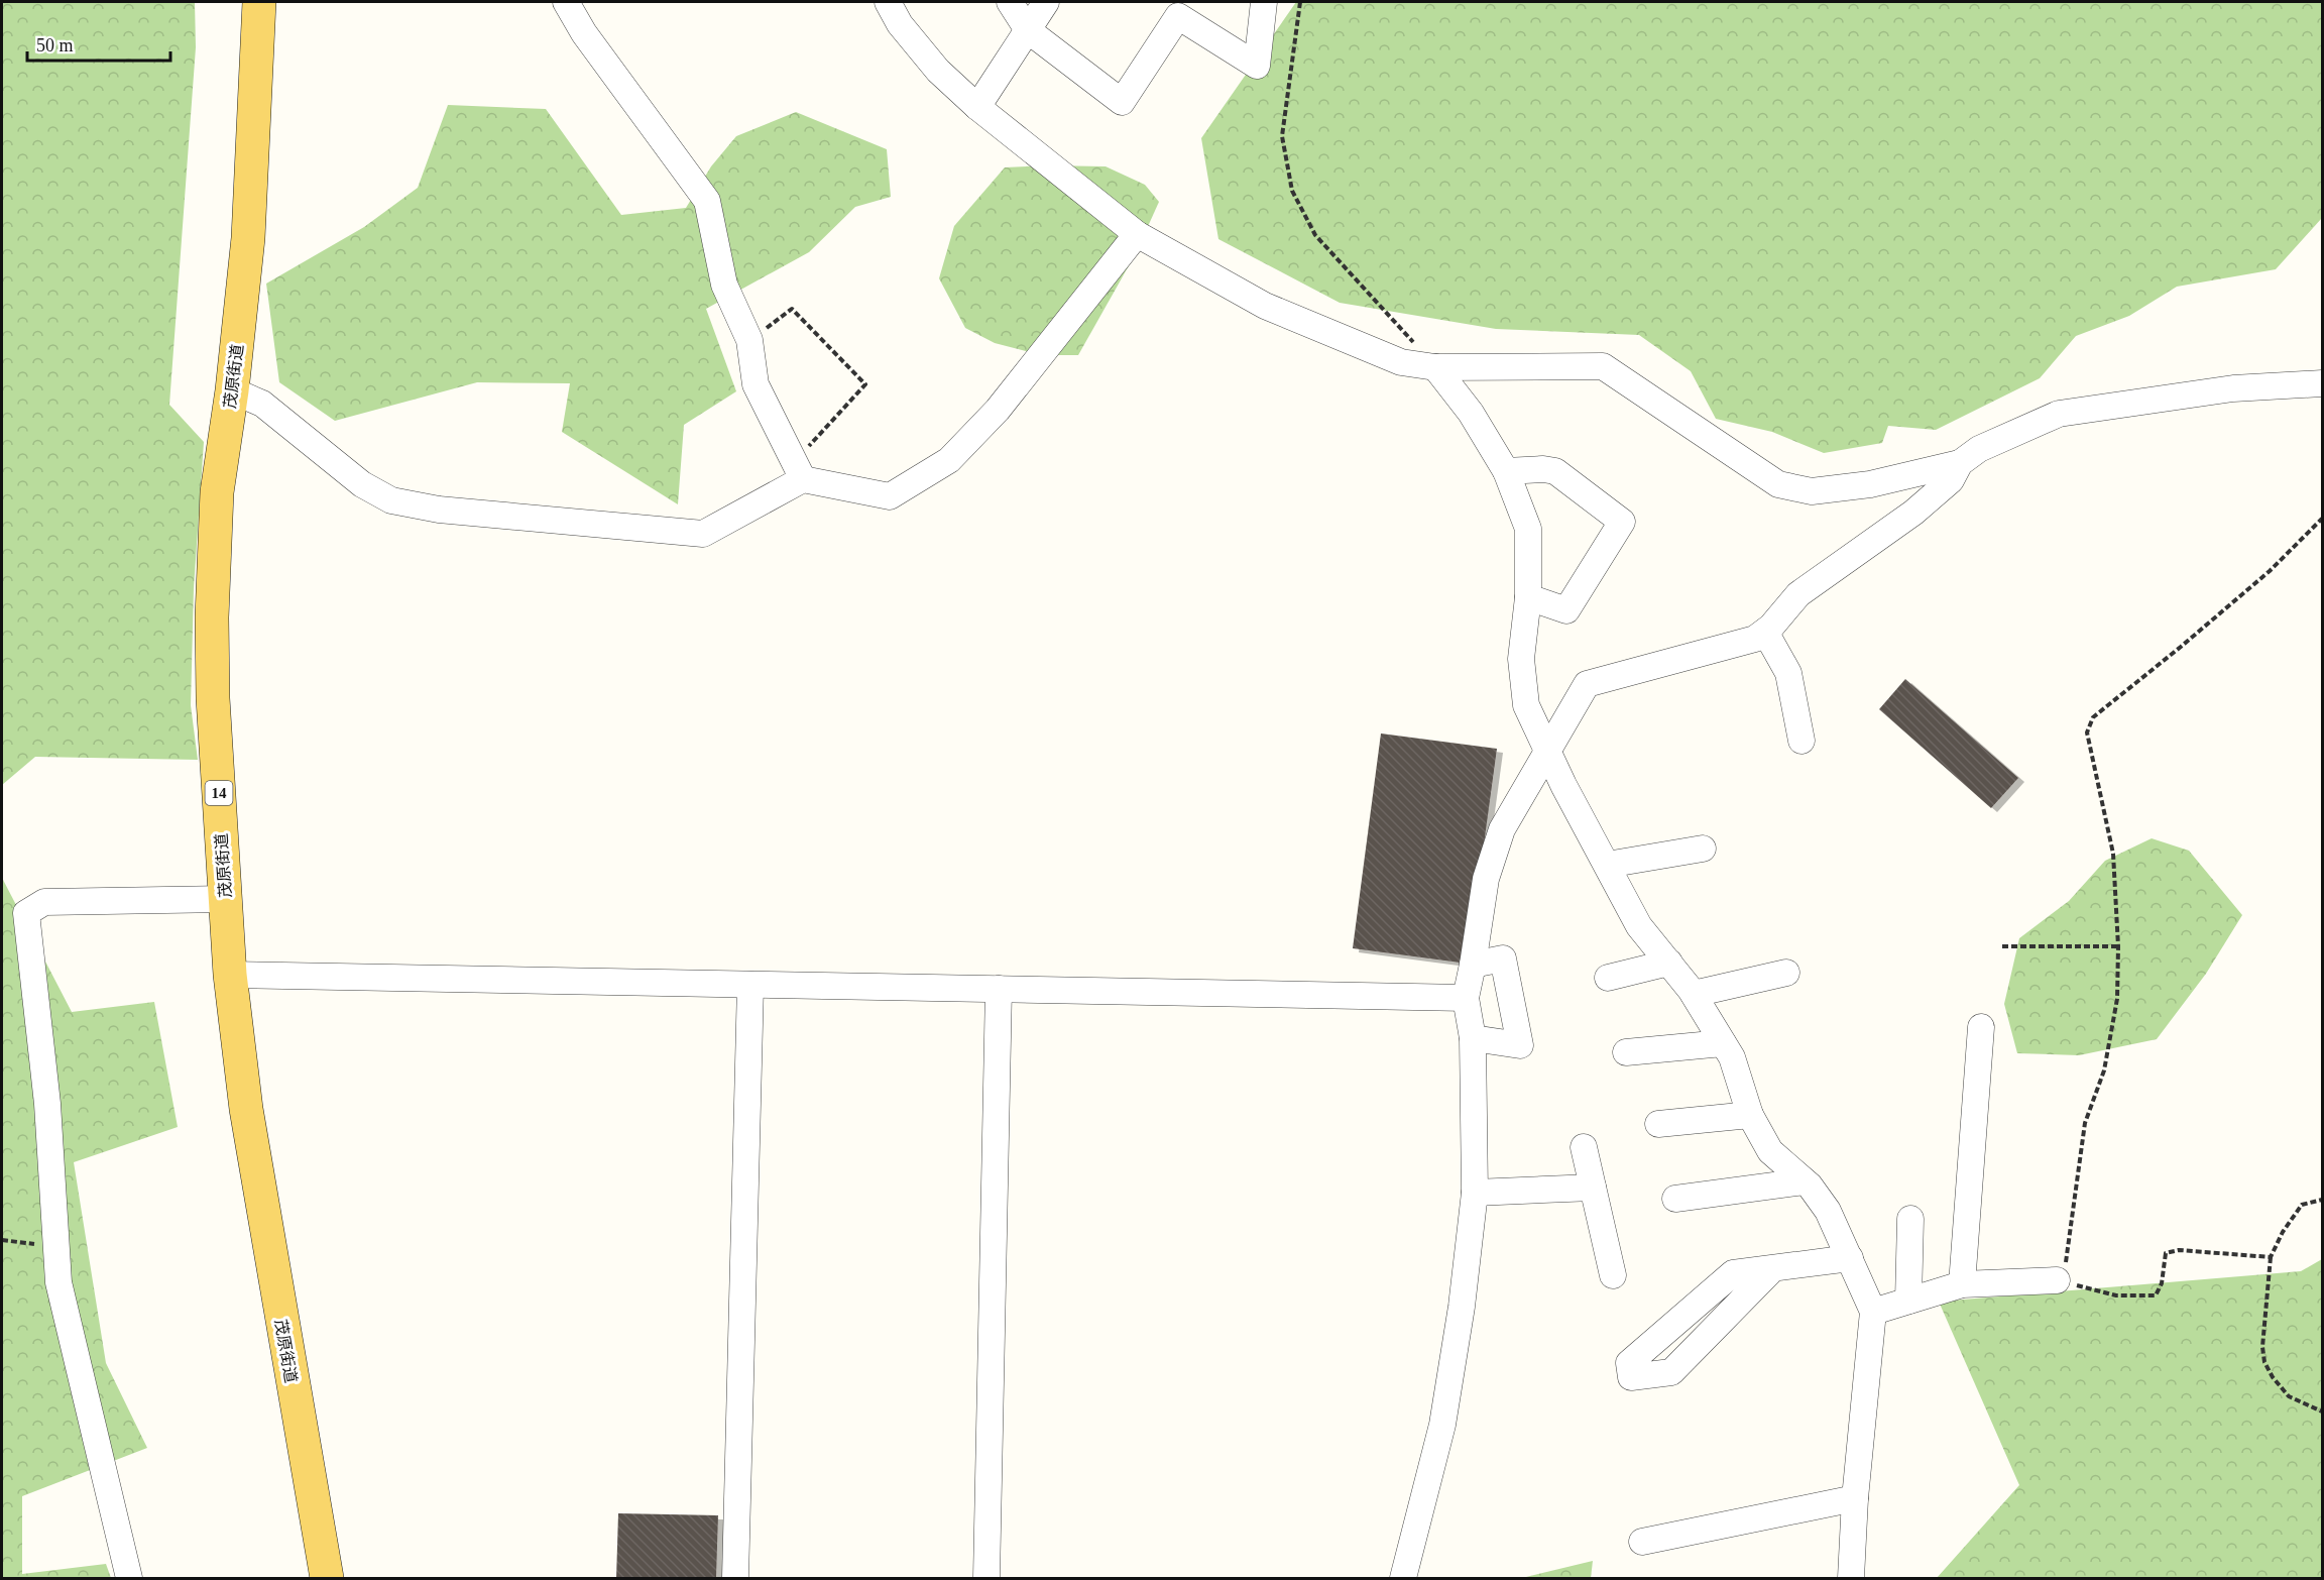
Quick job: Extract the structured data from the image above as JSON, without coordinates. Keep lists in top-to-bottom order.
{
  "streets": {
    "main road": ["茂原街道", "14"]
  },
  "scale_bar": "50 m"
}
